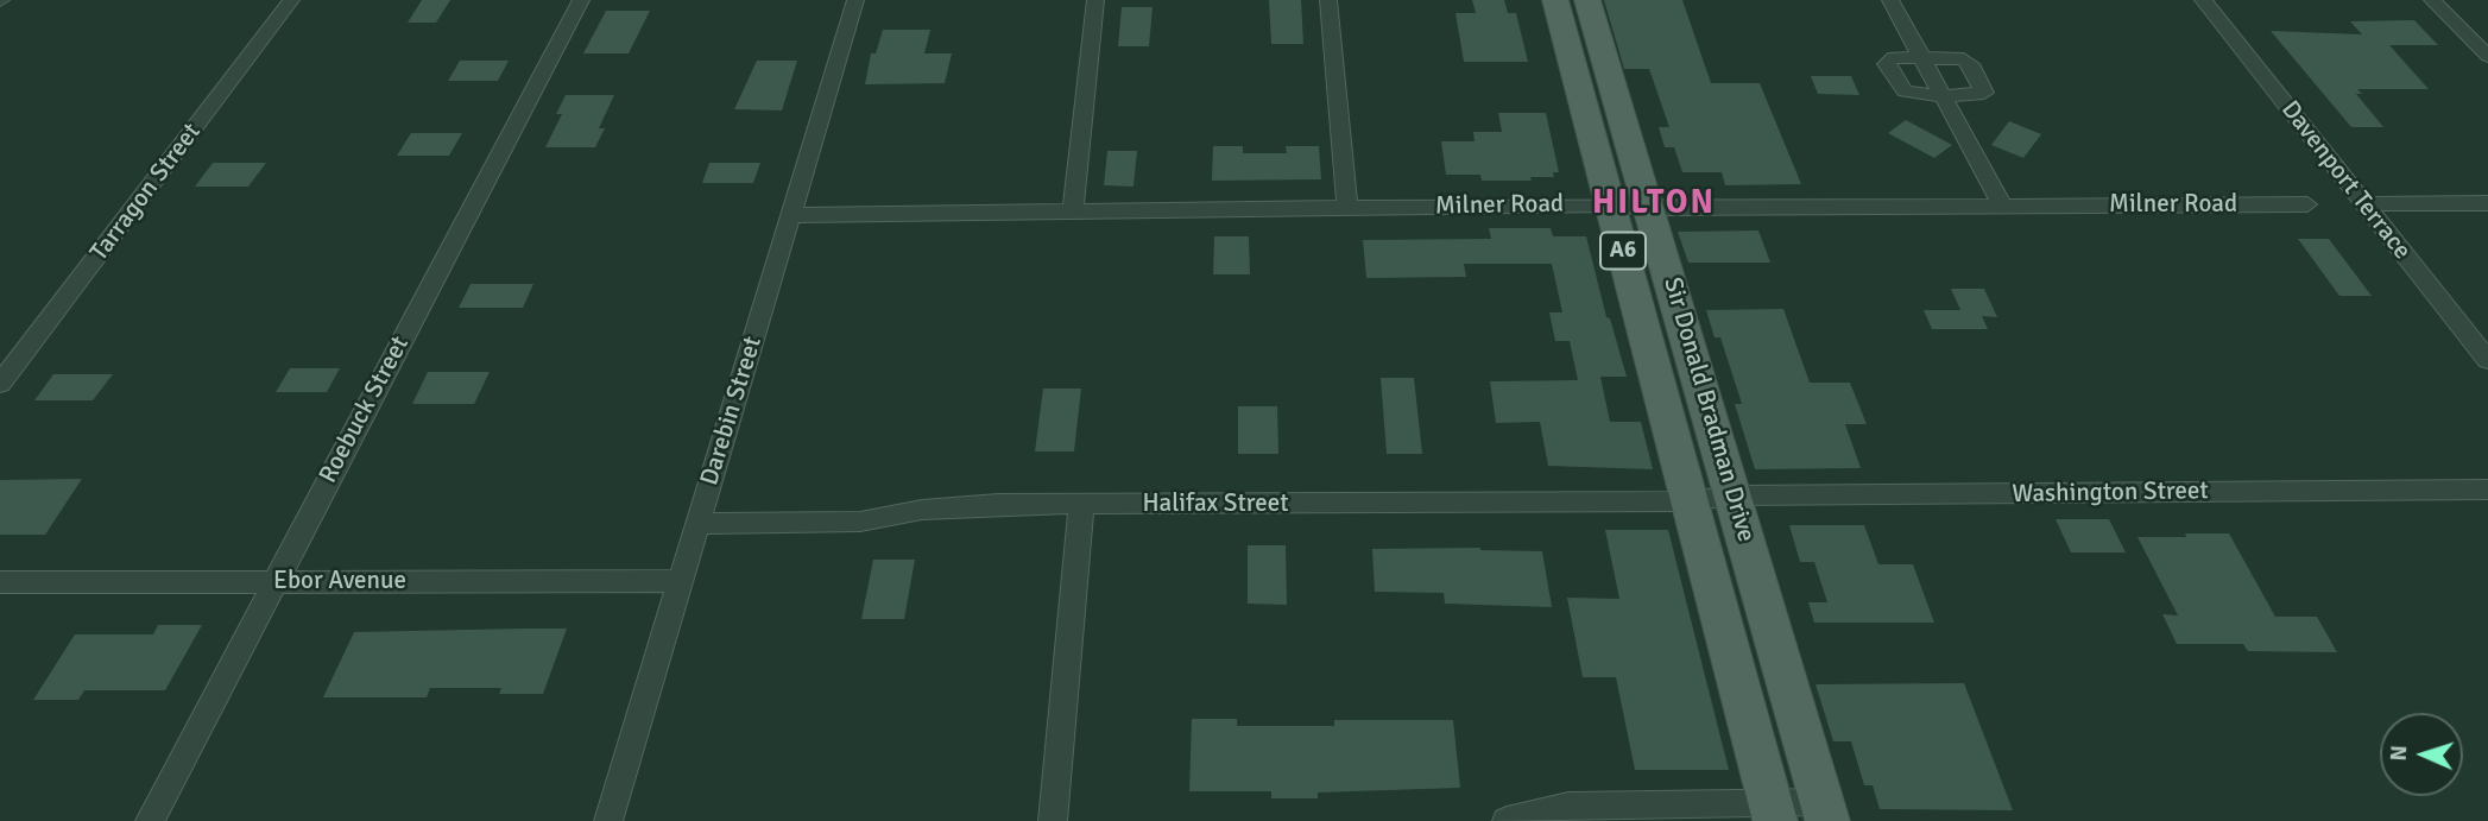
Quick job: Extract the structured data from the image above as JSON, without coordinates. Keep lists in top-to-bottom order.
{
  "streets": {
    "main road": ["A6", "Sir Donald Bradman Drive"],
    "street": [
      "Davenport Terrace",
      "Tarragon Street",
      "Milner Road",
      "Roebuck Street",
      "Darebin Street",
      "Washington Street",
      "Halifax Street",
      "Ebor Avenue"
    ]
  },
  "crossings": [
    ["Milner Road", "Sir Donald Bradman Drive"],
    ["Milner Road", "Darebin Street"],
    ["Roebuck Street", "Ebor Avenue"],
    ["Sir Donald Bradman Drive", "Washington Street"],
    ["Sir Donald Bradman Drive", "Halifax Street"],
    ["Darebin Street", "Halifax Street"],
    ["Darebin Street", "Ebor Avenue"],
    ["Washington Street", "Halifax Street"]
  ],
  "districts": ["HILTON"],
  "north": "left"
}
